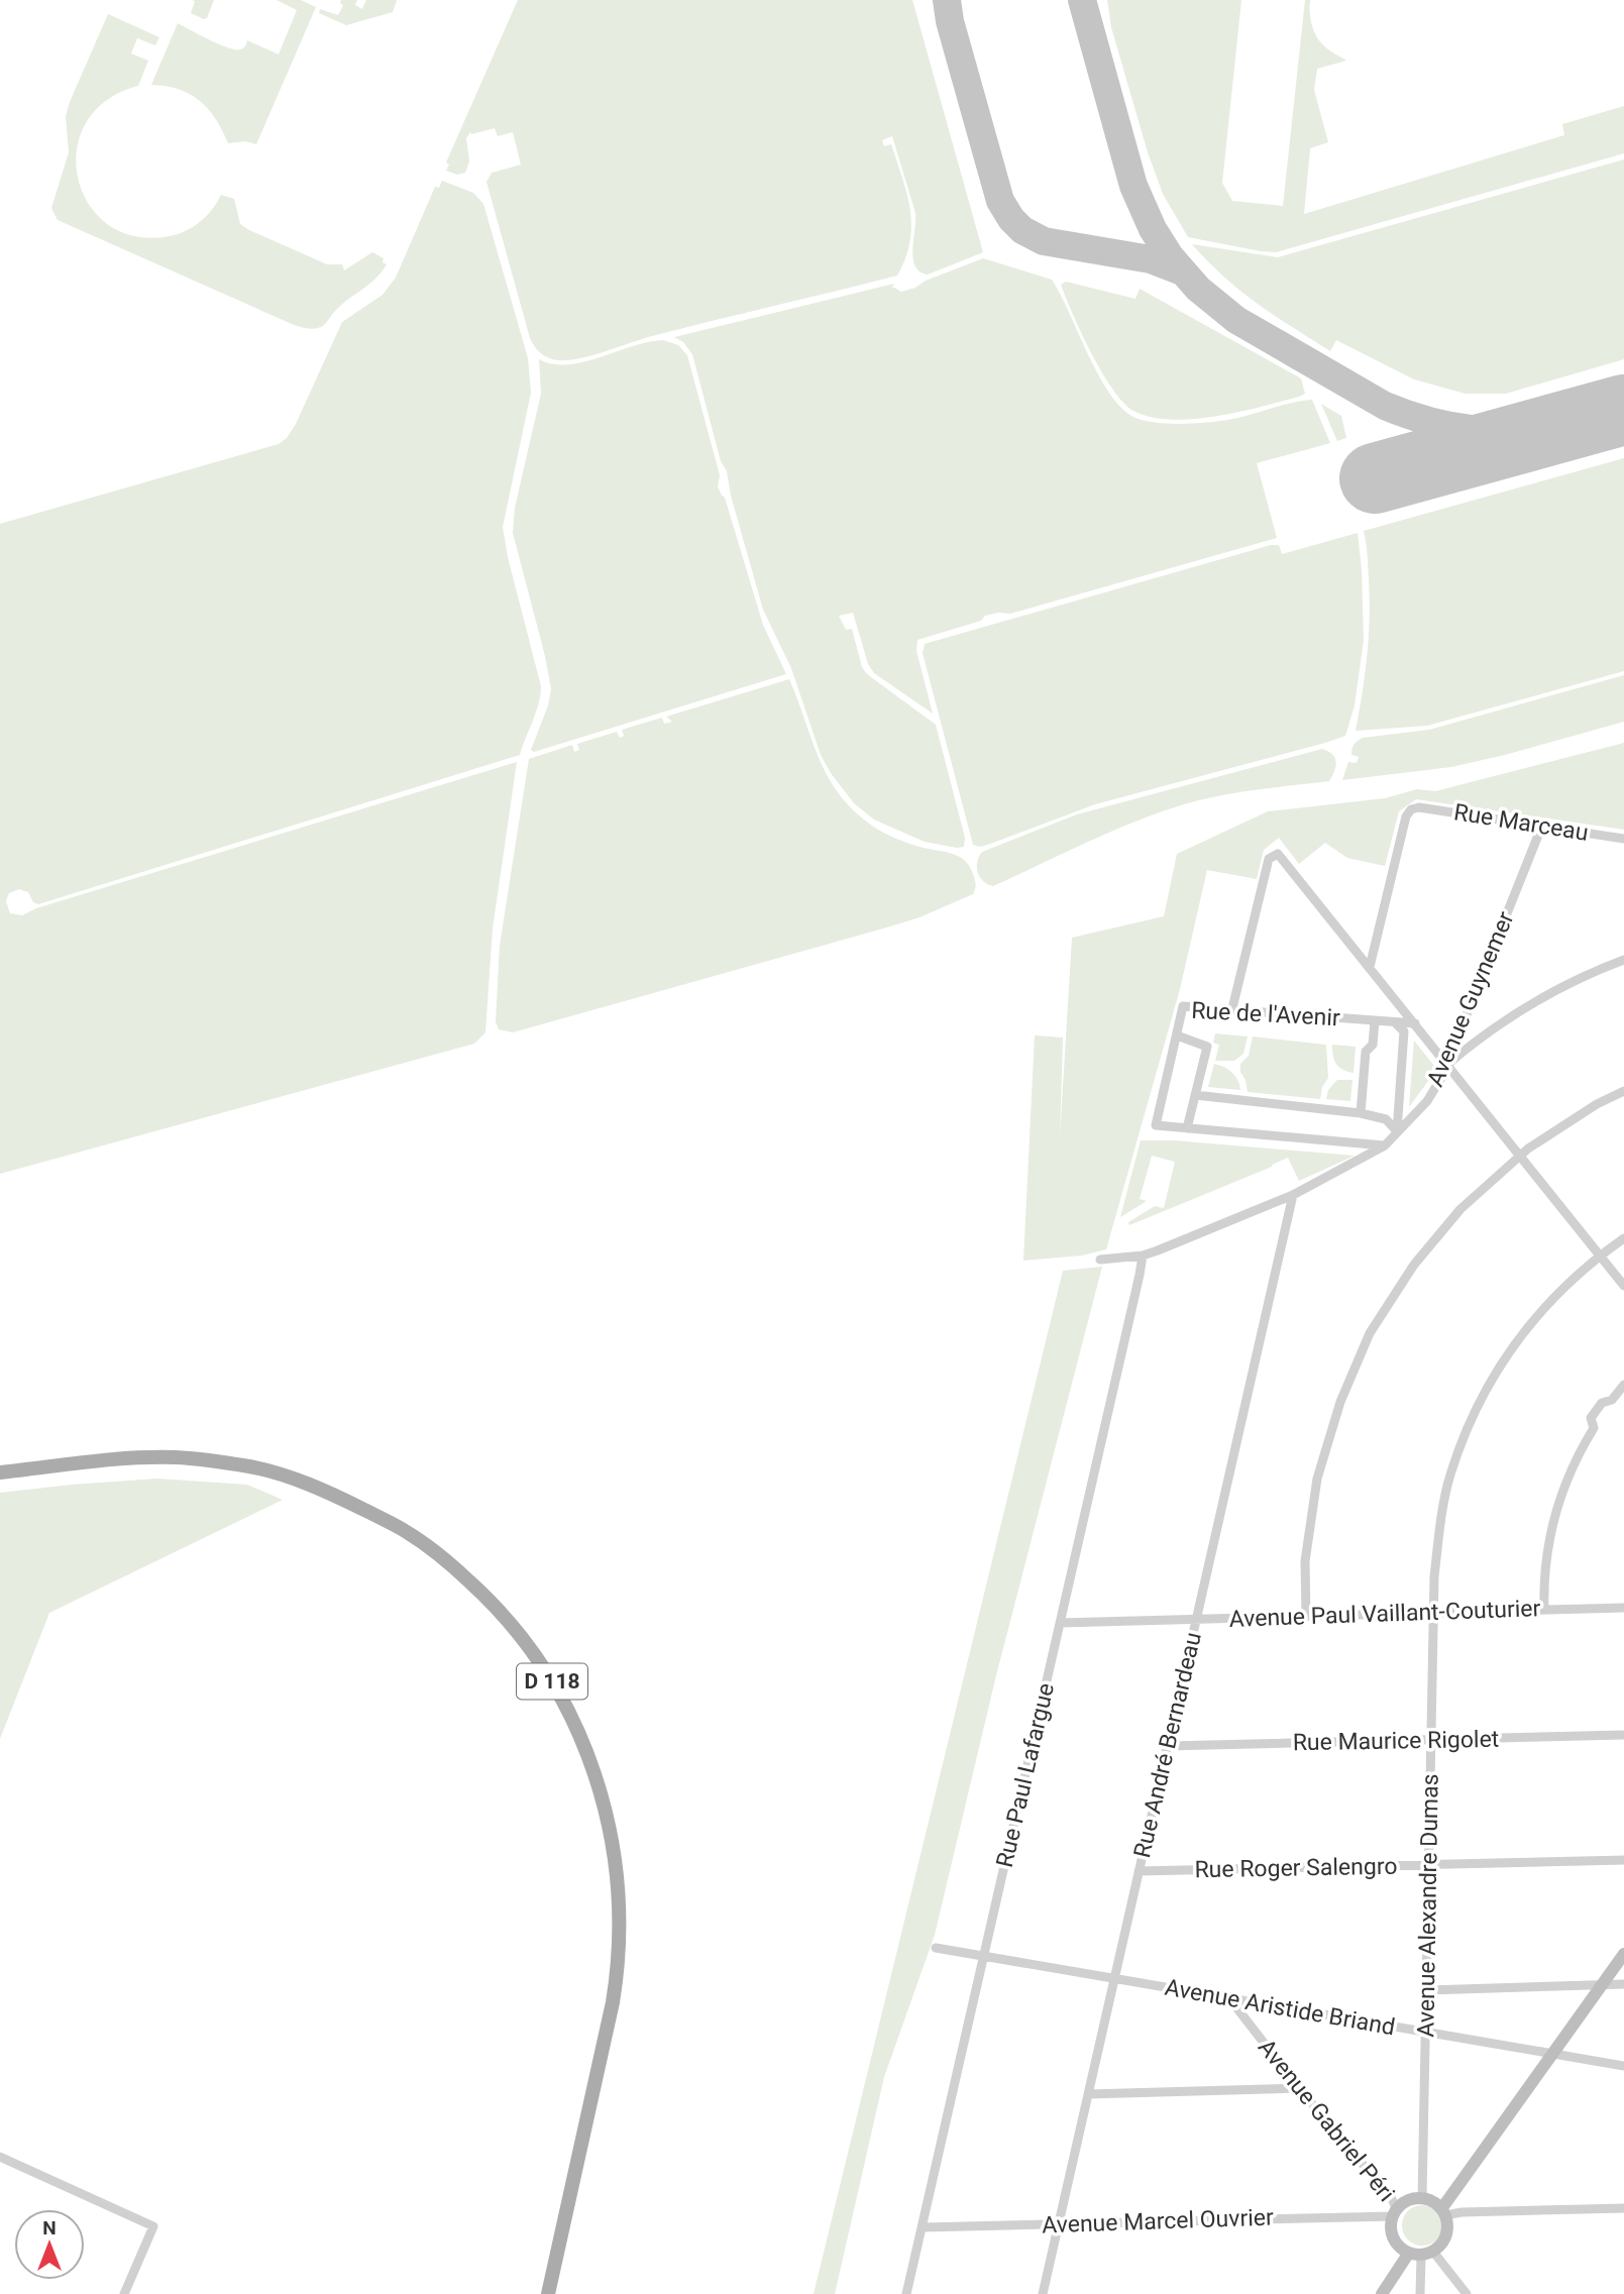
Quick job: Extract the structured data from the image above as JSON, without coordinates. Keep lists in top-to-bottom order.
{
  "streets": {
    "main road": ["D 118"],
    "street": [
      "Rue Marceau",
      "Avenue Guynemer",
      "Rue de l'Avenir",
      "Avenue Paul Vaillant-Couturier",
      "Rue Maurice Rigolet",
      "Rue André Bernardeau",
      "Rue Paul Lafargue",
      "Rue Roger Salengro",
      "Avenue Alexandre Dumas",
      "Avenue Aristide Briand",
      "Avenue Gabriel Péri",
      "Avenue Marcel Ouvrier"
    ]
  },
  "crossings": [
    ["Rue Marceau", "Avenue Guynemer"],
    ["Avenue Guynemer", "Rue de l'Avenir"],
    ["Avenue Guynemer", "Rue André Bernardeau"],
    ["Avenue Guynemer", "Rue Paul Lafargue"],
    ["Avenue Paul Vaillant-Couturier", "Rue André Bernardeau"],
    ["Avenue Paul Vaillant-Couturier", "Rue Paul Lafargue"],
    ["Avenue Paul Vaillant-Couturier", "Avenue Alexandre Dumas"],
    ["Rue Maurice Rigolet", "Rue André Bernardeau"],
    ["Rue Maurice Rigolet", "Avenue Alexandre Dumas"],
    ["Rue André Bernardeau", "Rue Roger Salengro"],
    ["Rue André Bernardeau", "Avenue Aristide Briand"],
    ["Rue André Bernardeau", "Avenue Marcel Ouvrier"],
    ["Rue Paul Lafargue", "Avenue Aristide Briand"],
    ["Rue Paul Lafargue", "Avenue Marcel Ouvrier"],
    ["Rue Roger Salengro", "Avenue Alexandre Dumas"],
    ["Avenue Alexandre Dumas", "Avenue Aristide Briand"],
    ["Avenue Alexandre Dumas", "Avenue Gabriel Péri"],
    ["Avenue Alexandre Dumas", "Avenue Marcel Ouvrier"],
    ["Avenue Aristide Briand", "Avenue Gabriel Péri"],
    ["Avenue Gabriel Péri", "Avenue Marcel Ouvrier"]
  ],
  "north": "top"
}
